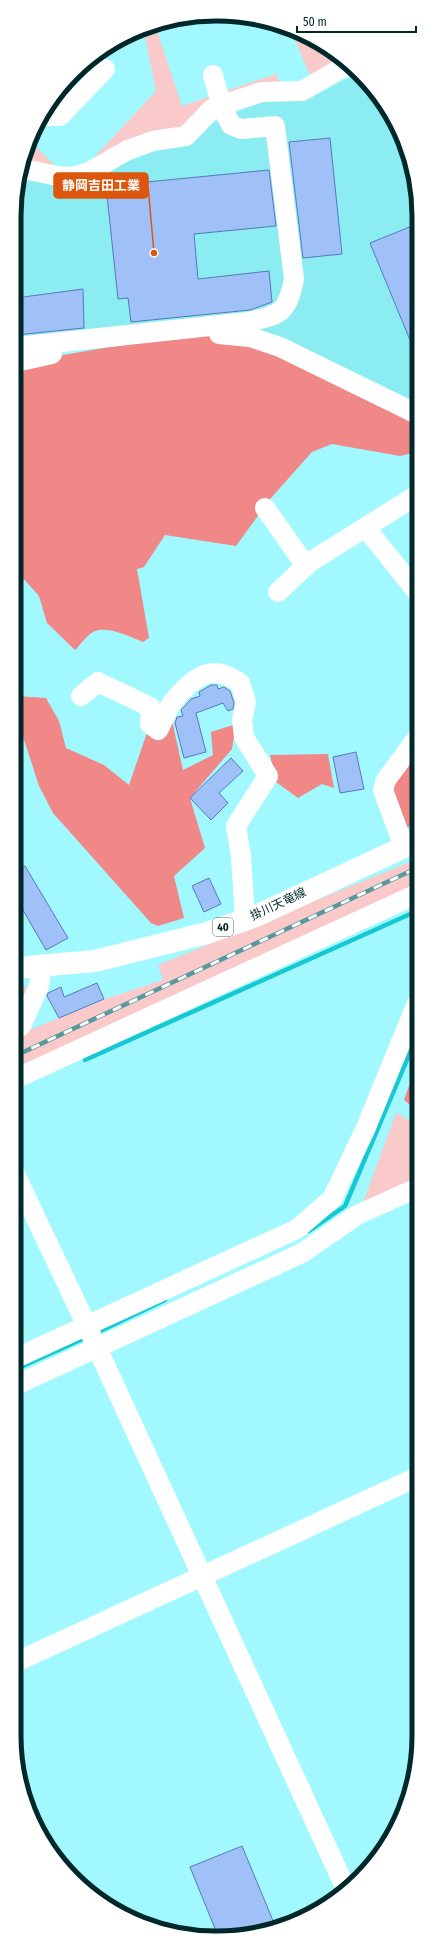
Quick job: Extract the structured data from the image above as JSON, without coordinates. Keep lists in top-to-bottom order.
{
  "streets": {
    "main road": ["掛川天竜線", "40"]
  },
  "places": ["静岡吉田工業"],
  "scale_bar": "50 m"
}
